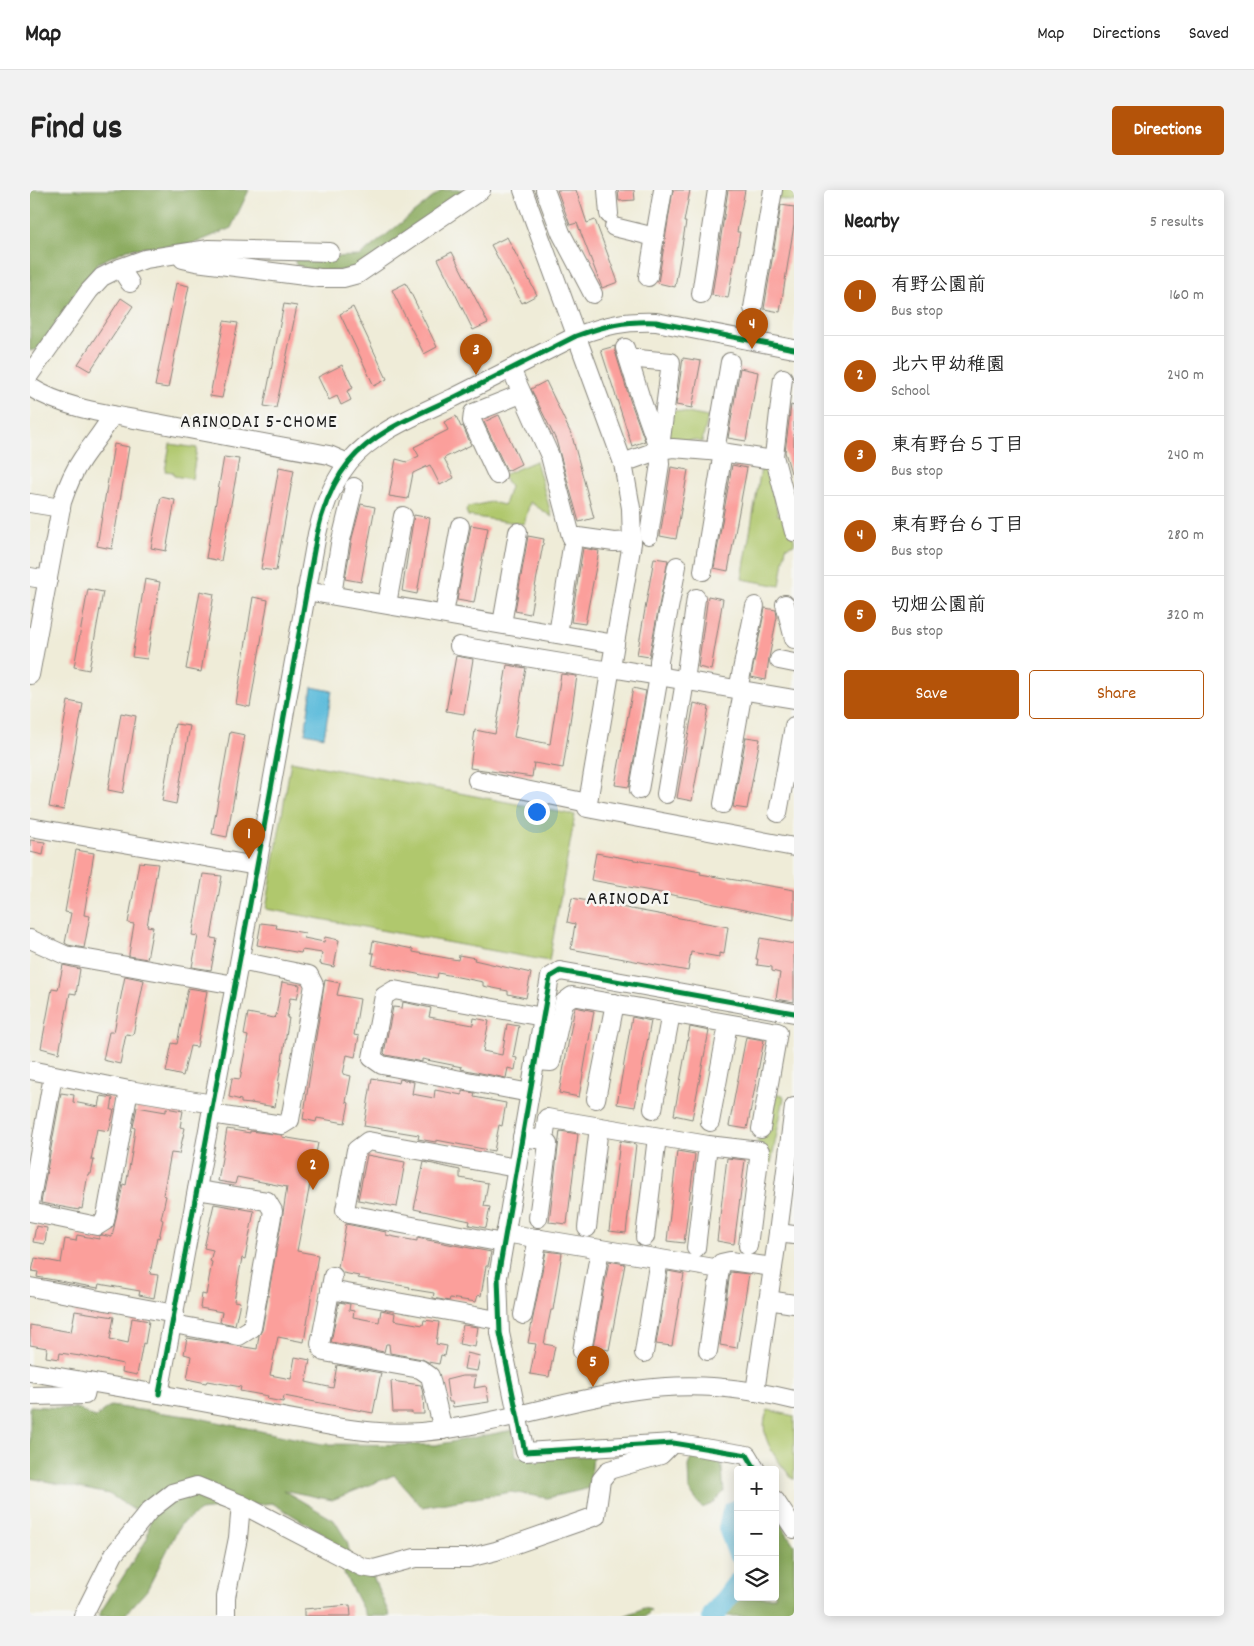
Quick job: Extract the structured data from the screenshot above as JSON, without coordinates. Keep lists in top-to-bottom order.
{
  "districts": ["ARINODAI 5-CHOME", "ARINODAI"],
  "page": {
    "header": "Map",
    "nav": ["Map", "Directions", "Saved"],
    "title": "Find us",
    "buttons": [
      "Directions",
      ["Save", "Share"]
    ],
    "heading": ["Nearby", "5 results"],
    "list": [
      {
        "mark": "1",
        "name": "有野公園前",
        "note": "Bus stop",
        "value": "160 m"
      },
      {
        "mark": "2",
        "name": "北六甲幼稚園",
        "note": "School",
        "value": "240 m"
      },
      {
        "mark": "3",
        "name": "東有野台５丁目",
        "note": "Bus stop",
        "value": "240 m"
      },
      {
        "mark": "4",
        "name": "東有野台６丁目",
        "note": "Bus stop",
        "value": "280 m"
      },
      {
        "mark": "5",
        "name": "切畑公園前",
        "note": "Bus stop",
        "value": "320 m"
      }
    ],
    "pins": [
      "4",
      "3",
      "1",
      "2",
      "5"
    ],
    "map_buttons": ["+", "−"]
  }
}
